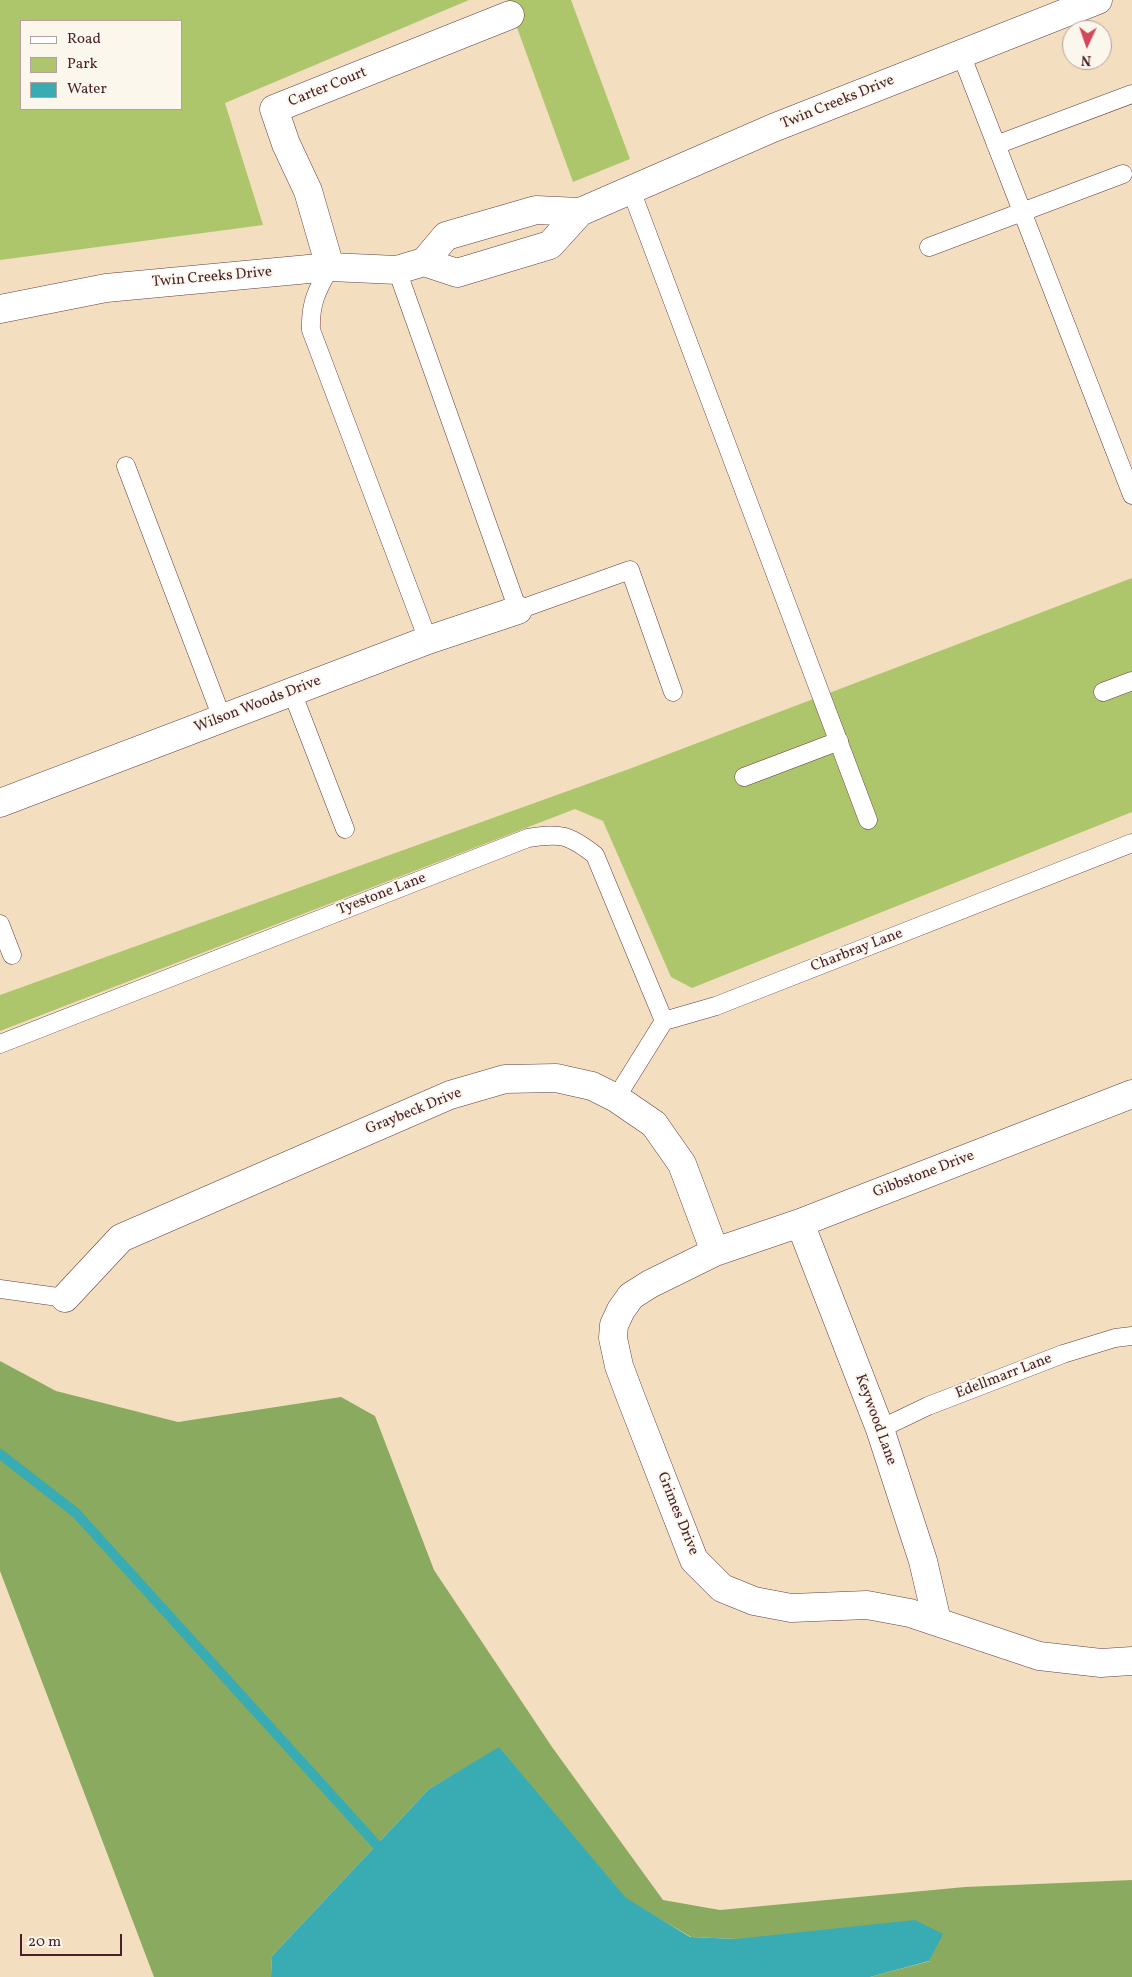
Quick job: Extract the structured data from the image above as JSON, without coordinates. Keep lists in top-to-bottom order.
{
  "streets": {
    "street": [
      "Carter Court",
      "Twin Creeks Drive",
      "Wilson Woods Drive",
      "Graybeck Drive",
      "Gibbstone Drive",
      "Keywood Lane",
      "Grimes Drive"
    ],
    "lane": ["Tyestone Lane", "Charbray Lane", "Edellmarr Lane"]
  },
  "crossings": [
    ["Carter Court", "Twin Creeks Drive"],
    ["Tyestone Lane", "Charbray Lane"],
    ["Graybeck Drive", "Gibbstone Drive"],
    ["Graybeck Drive", "Grimes Drive"],
    ["Gibbstone Drive", "Keywood Lane"],
    ["Gibbstone Drive", "Grimes Drive"],
    ["Edellmarr Lane", "Keywood Lane"],
    ["Keywood Lane", "Grimes Drive"]
  ],
  "legend": ["Road", "Park", "Water"],
  "scale_bar": "20 m",
  "north": "bottom"
}
